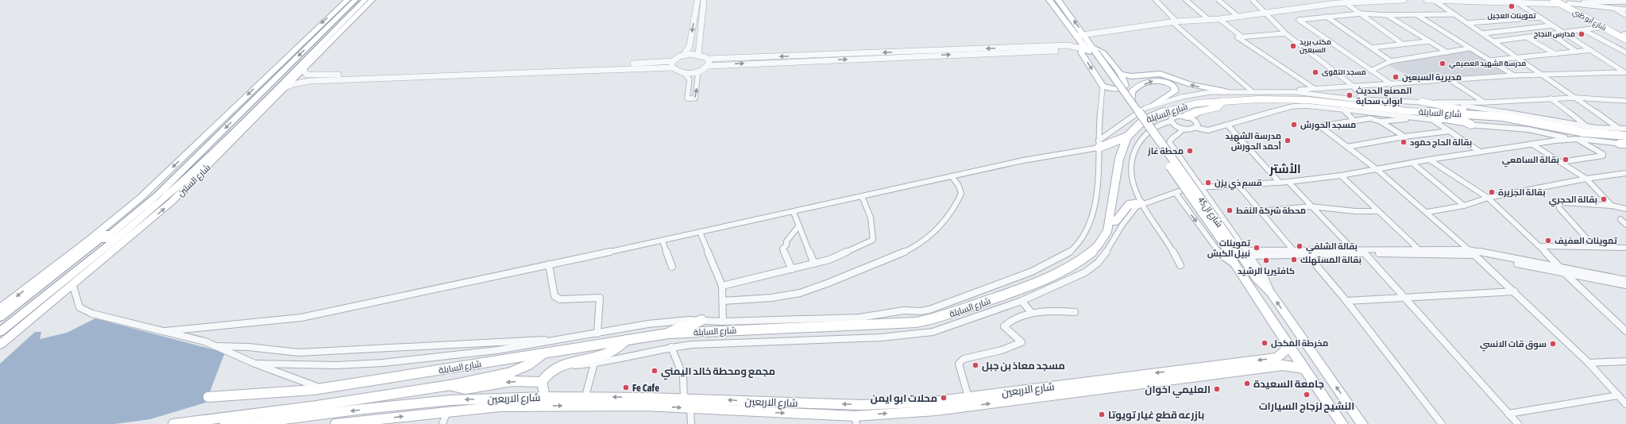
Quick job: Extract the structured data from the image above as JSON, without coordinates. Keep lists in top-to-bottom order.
{
  "streets": {
    "main road": [
      "شارع أبو ظبي",
      "شارع السايلة",
      "شارع الستين",
      "شارع ال45",
      "شارع الاربعين"
    ]
  },
  "crossings": [
    ["شارع ال45", "شارع الاربعين"]
  ],
  "districts": ["الأشتر"],
  "places": [
    "تموينات العجيل",
    "مدارس النجاح",
    "مكتب بريد السبعين",
    "مدرسة الشهيد العصيمي",
    "مسجد التقوى",
    "مديرية السبعين",
    "المصنع الحديث ابواب سحابة",
    "مسجد الحورش",
    "مدرسة الشهيد أحمد الحورش",
    "بقالة الحاج حمود",
    "محطة غاز",
    "بقالة السامعي",
    "قسم ذي يزن",
    "بقالة الجزيرة",
    "بقالة الحجري",
    "محطة شركة النفط",
    "تموينات العفيف",
    "بقالة الشلفي",
    "تموينات نبيل الكبش",
    "بقالة المستهلك",
    "كافتيريا الرشيد",
    "مخرطة المكحل",
    "سوق قات الانسي",
    "مسجد معاذ بن جبل",
    "مجمع ومحطة خالد اليمني",
    "جامعة السعيدة",
    "Fe Cafe",
    "العليمي اخوان",
    "النشيح لزجاج السيارات",
    "محلات ابو ايمن",
    "بازرعه قطع غيار تويوتا"
  ]
}
